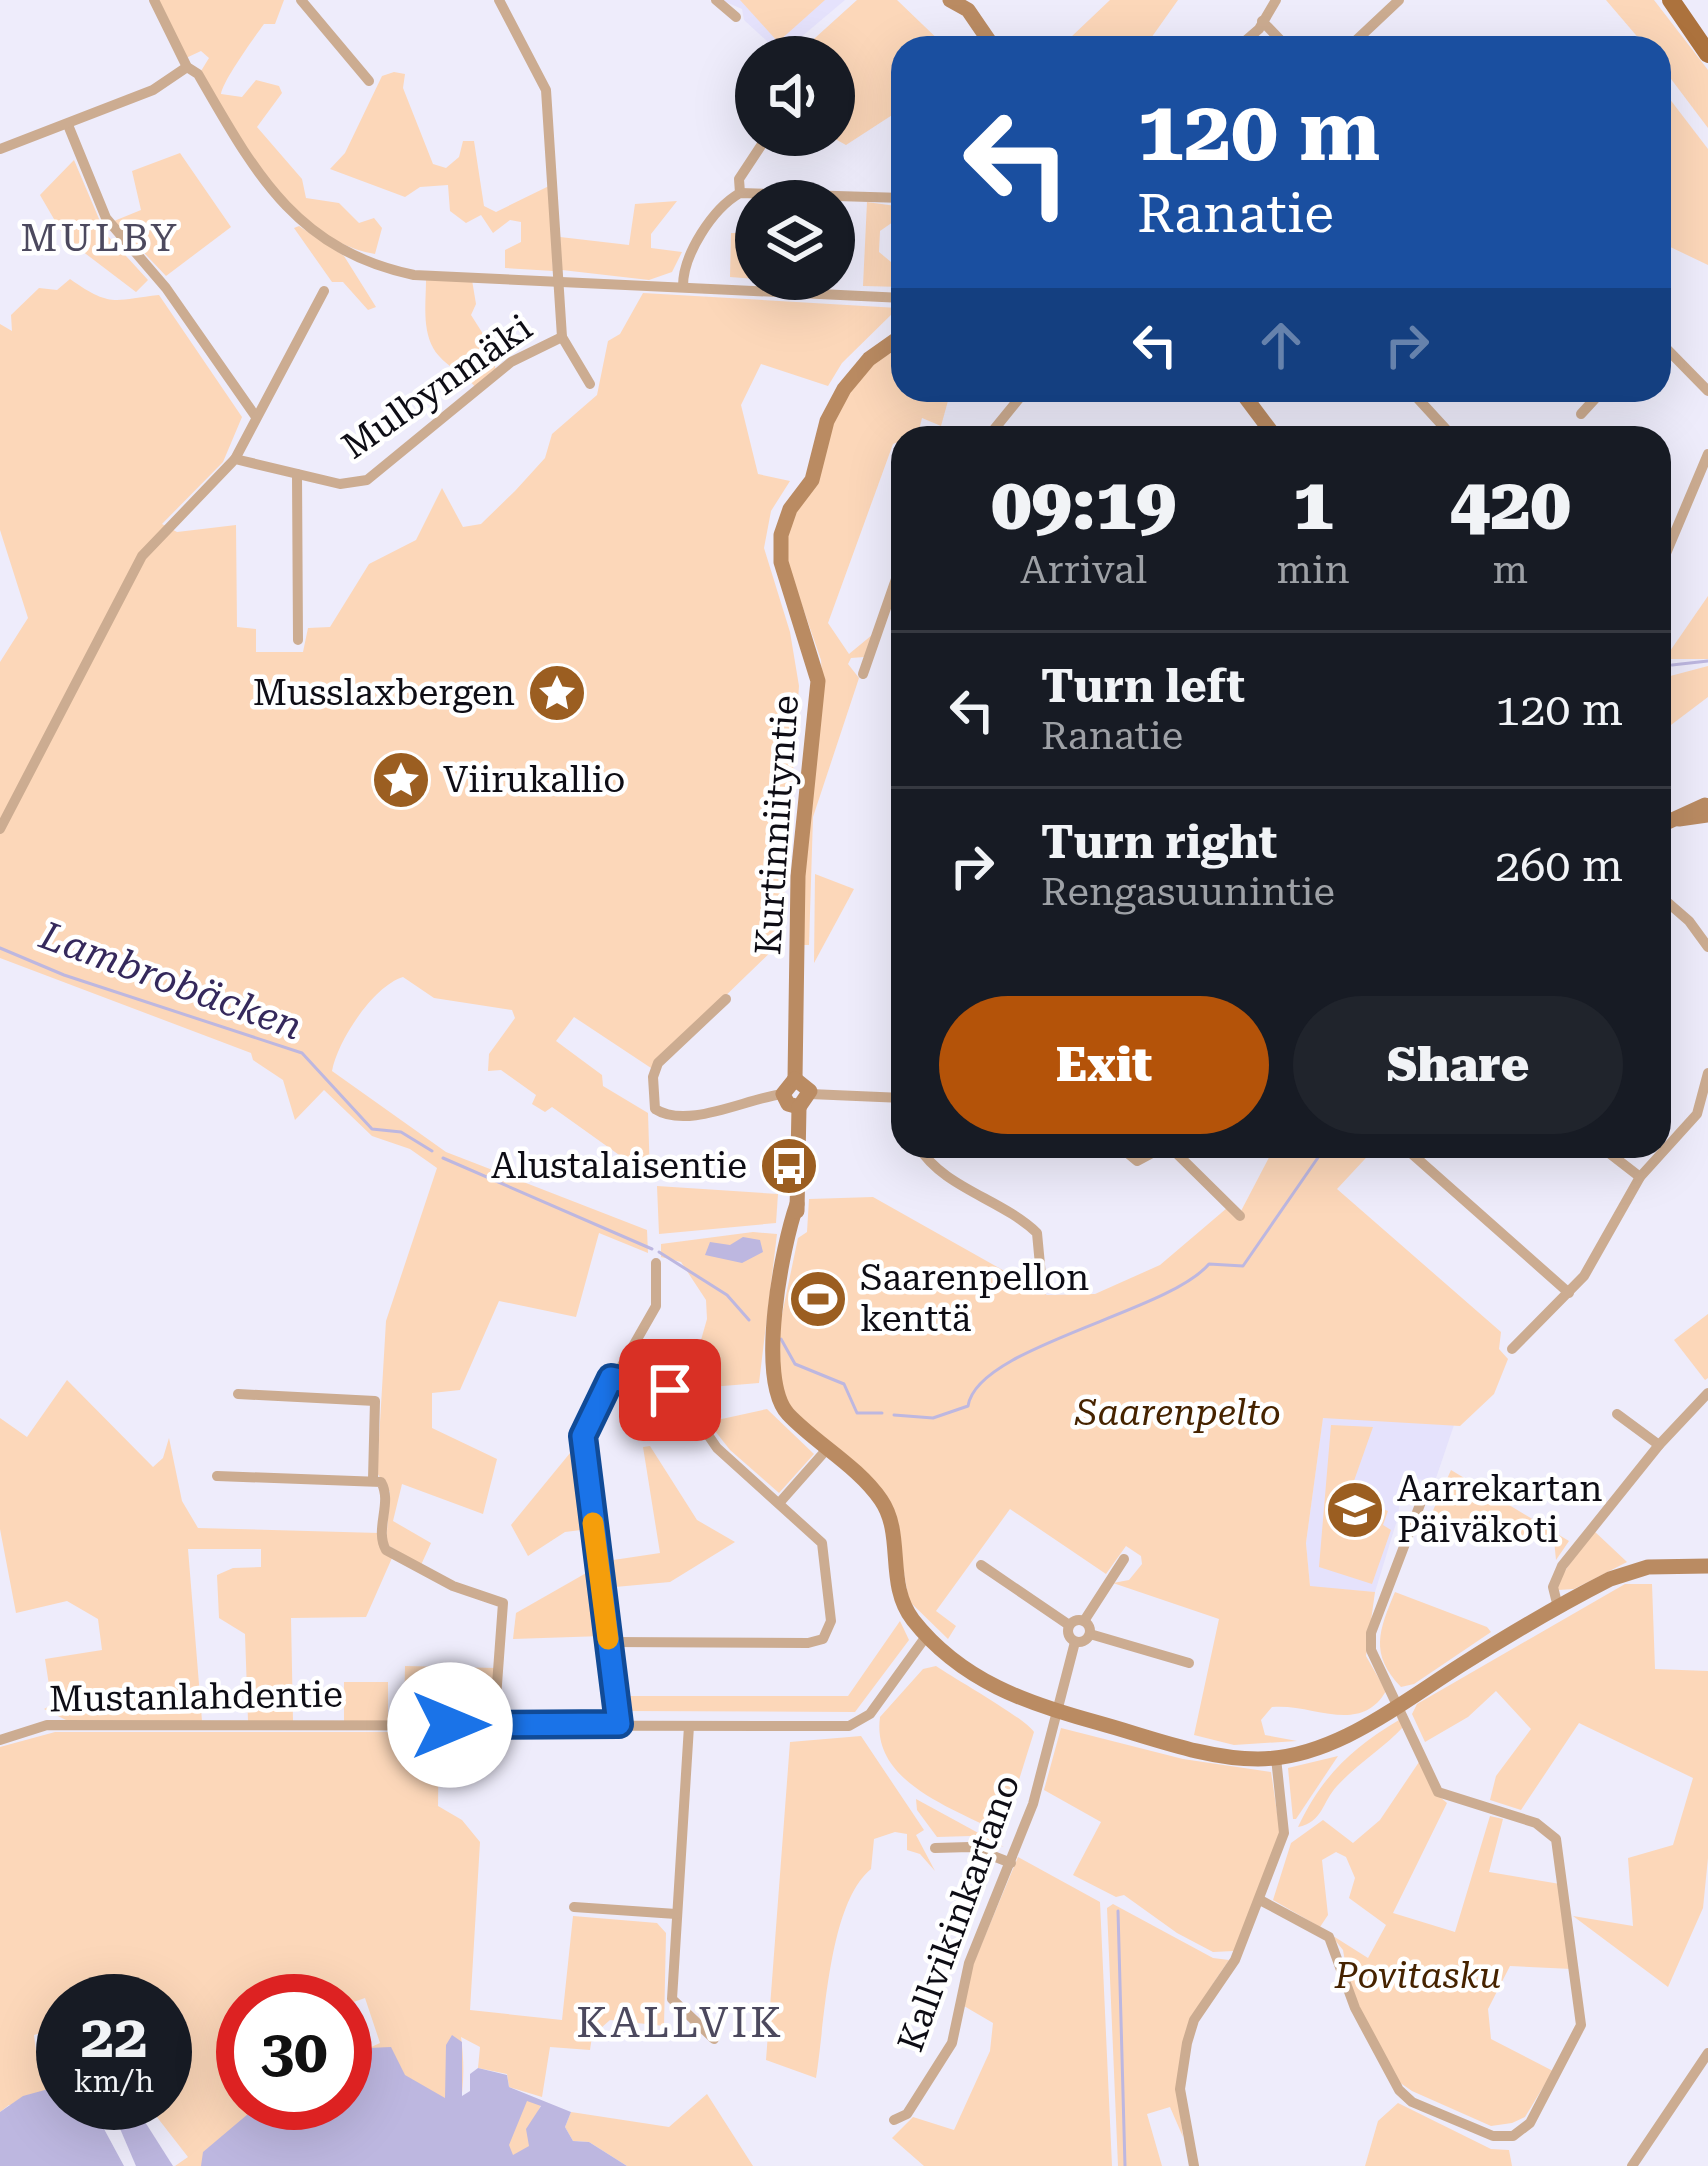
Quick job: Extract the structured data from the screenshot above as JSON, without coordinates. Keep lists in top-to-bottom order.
{
  "streets": {
    "street": [
      "Mulbynmäki",
      "Kurtinniityntie",
      "Mustanlahdentie",
      "Kallvikinkartano"
    ]
  },
  "districts": ["MULBY", "KALLVIK"],
  "water": ["Lambrobäcken"],
  "parks": ["Saarenpelto", "Povitasku"],
  "places": {
    "place": ["Musslaxbergen", "Viirukallio"],
    "bus stop": ["Alustalaisentie"],
    "sports": ["Saarenpellon kenttä"],
    "school or university": ["Aarrekartan Päiväkoti"]
  },
  "page": {
    "turn": ["120 m", "Ranatie"],
    "eta": [
      "09:19",
      "Arrival",
      "1",
      "min",
      "420",
      "m"
    ],
    "list": [
      {
        "name": "Turn left",
        "note": "Ranatie",
        "value": "120 m"
      },
      {
        "name": "Turn right",
        "note": "Rengasuunintie",
        "value": "260 m"
      }
    ],
    "buttons": ["Exit", "Share"],
    "speed": "22 km/h",
    "limit": "30"
  }
}
